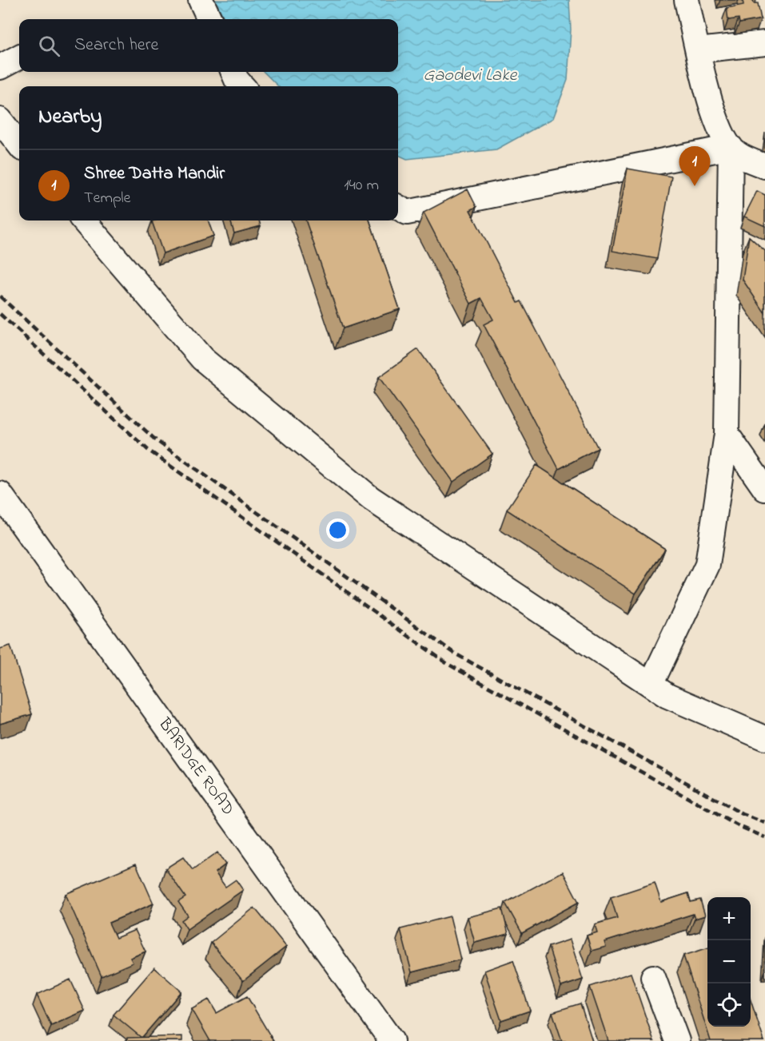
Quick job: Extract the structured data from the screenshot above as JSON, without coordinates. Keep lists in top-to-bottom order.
{
  "streets": {
    "street": ["BARIDGE ROAD"]
  },
  "water": ["Gaodevi Lake"],
  "page": {
    "search": "Search here",
    "heading": "Nearby",
    "pins": "1",
    "list": [
      {
        "mark": "1",
        "name": "Shree Datta Mandir",
        "note": "Temple",
        "value": "140 m"
      }
    ],
    "map_buttons": ["+", "−"]
  }
}
